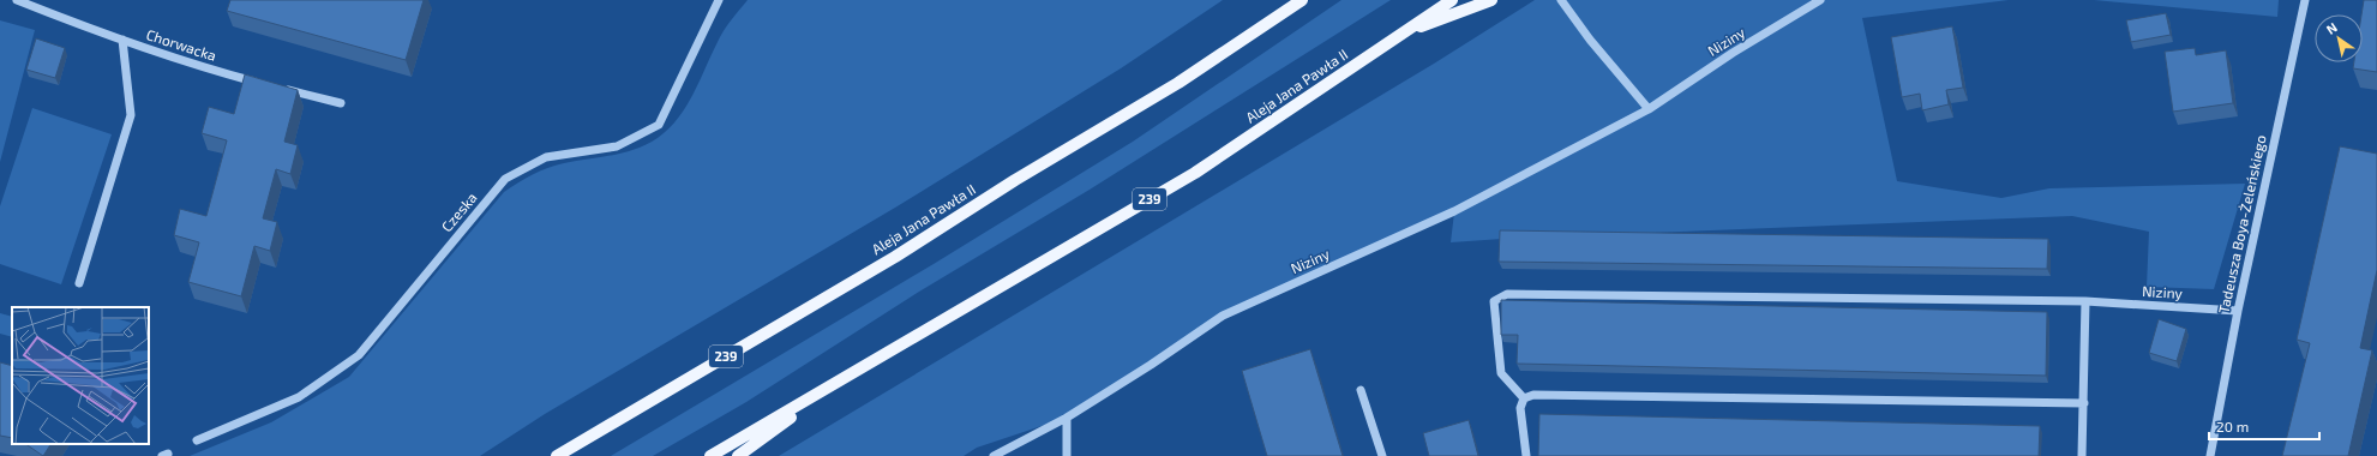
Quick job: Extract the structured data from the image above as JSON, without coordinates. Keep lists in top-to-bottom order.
{
  "streets": {
    "main road": ["Aleja Jana Pawła II", "239"],
    "street": [
      "Niziny",
      "Chorwacka",
      "Czeska",
      "Tadeusza Boya-Żeleńskiego"
    ]
  },
  "crossings": [
    ["Niziny", "Tadeusza Boya-Żeleńskiego"]
  ],
  "scale_bar": "20 m",
  "north": "top left"
}
